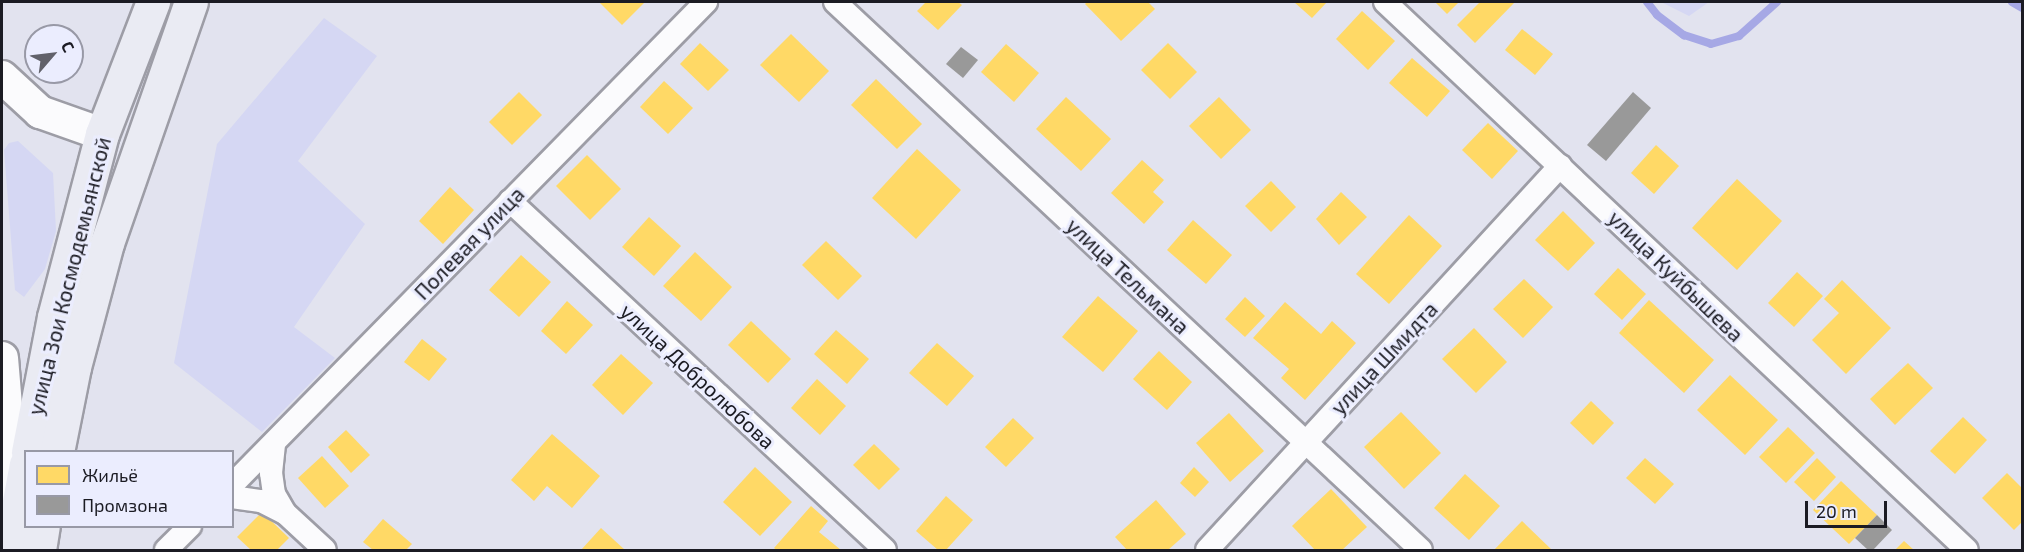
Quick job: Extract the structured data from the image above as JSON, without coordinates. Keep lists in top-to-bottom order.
{
  "streets": {
    "main road": ["улица Зои Космодемьянской"],
    "street": [
      "Полевая улица",
      "улица Тельмана",
      "улица Куйбышева",
      "улица Шмидта",
      "улица Добролюбова"
    ]
  },
  "crossings": [
    ["Полевая улица", "улица Добролюбова"],
    ["улица Тельмана", "улица Шмидта"],
    ["улица Куйбышева", "улица Шмидта"]
  ],
  "legend": ["Жильё", "Промзона"],
  "scale_bar": "20 m",
  "north": "top right"
}
